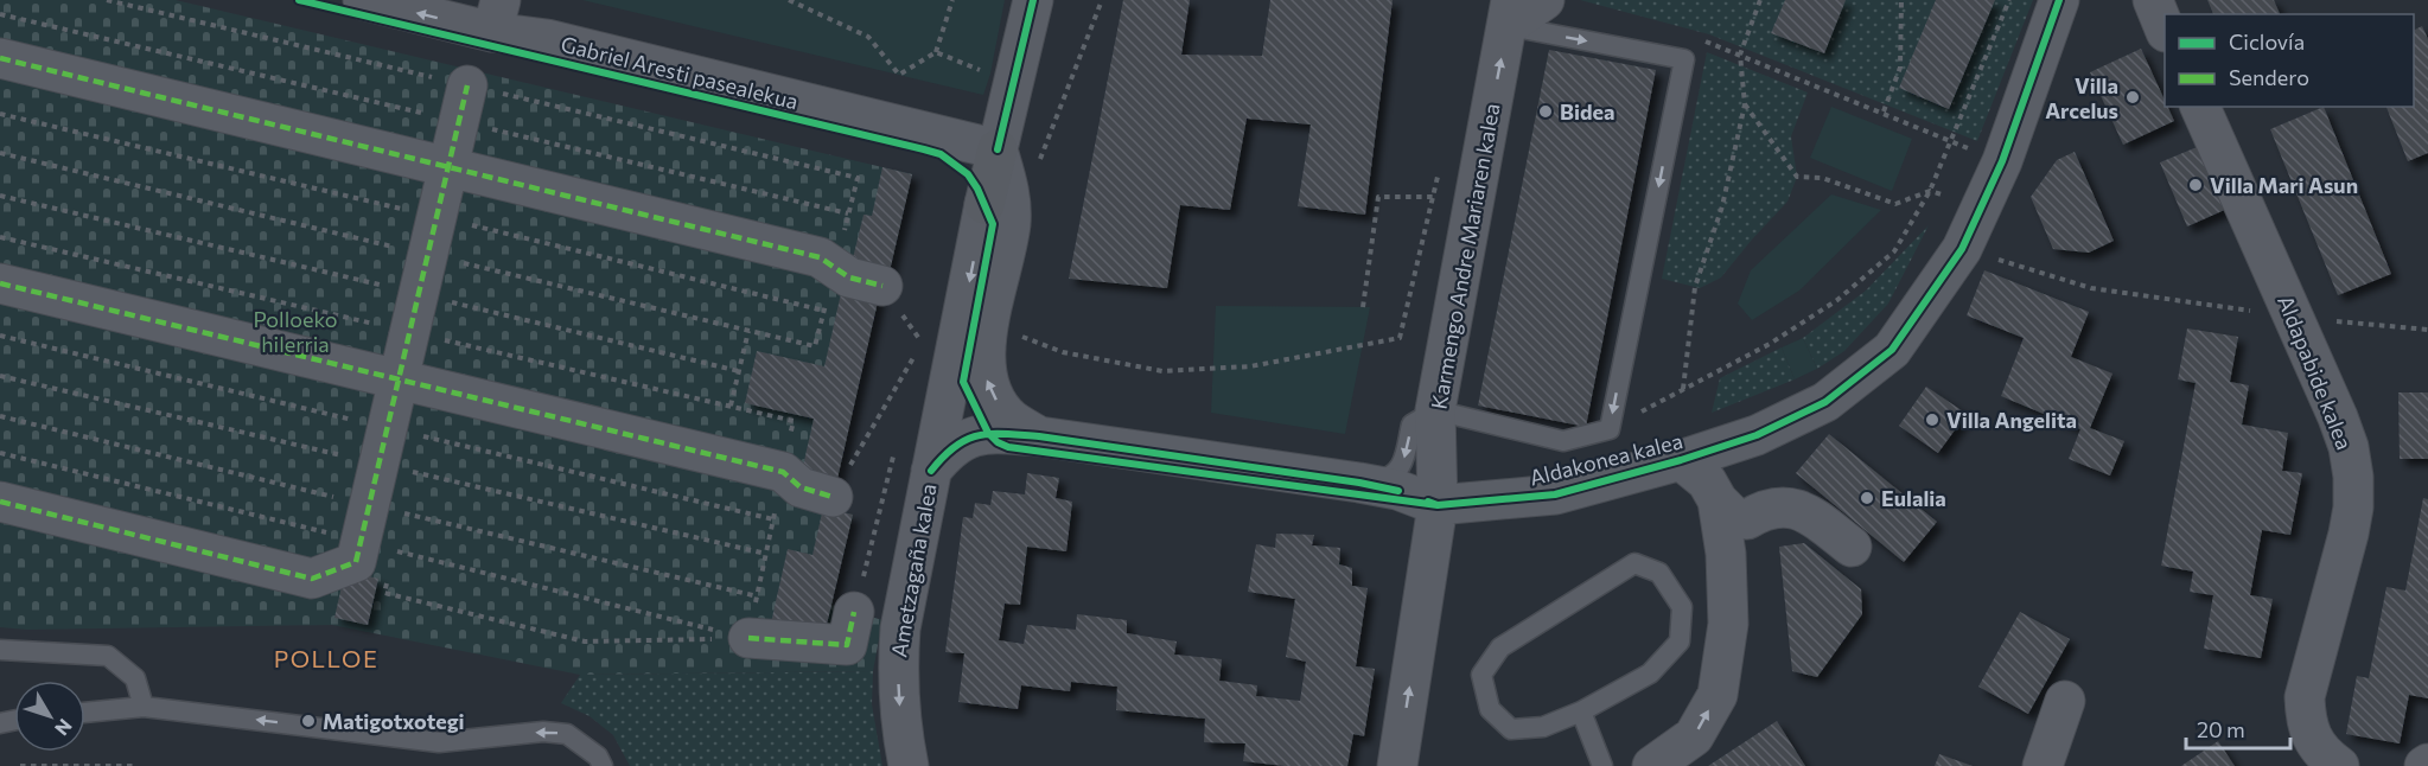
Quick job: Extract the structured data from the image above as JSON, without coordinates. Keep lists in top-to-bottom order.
{
  "streets": {
    "street": [
      "Gabriel Aresti pasealekua",
      "Karmengo Andre Mariaren kalea",
      "Aldapabide kalea",
      "Aldakonea kalea",
      "Ametzagaña kalea"
    ]
  },
  "crossings": [
    ["Gabriel Aresti pasealekua", "Ametzagaña kalea"],
    ["Karmengo Andre Mariaren kalea", "Aldakonea kalea"],
    ["Aldakonea kalea", "Ametzagaña kalea"]
  ],
  "one_way": ["Ametzagaña kalea"],
  "districts": ["POLLOE"],
  "parks": ["Polloeko hilerria"],
  "places": [
    "Villa Arcelus",
    "Bidea",
    "Villa Mari Asun",
    "Villa Angelita",
    "Eulalia",
    "Matigotxotegi"
  ],
  "legend": ["Ciclovía", "Sendero"],
  "scale_bar": "20 m",
  "north": "bottom right"
}
